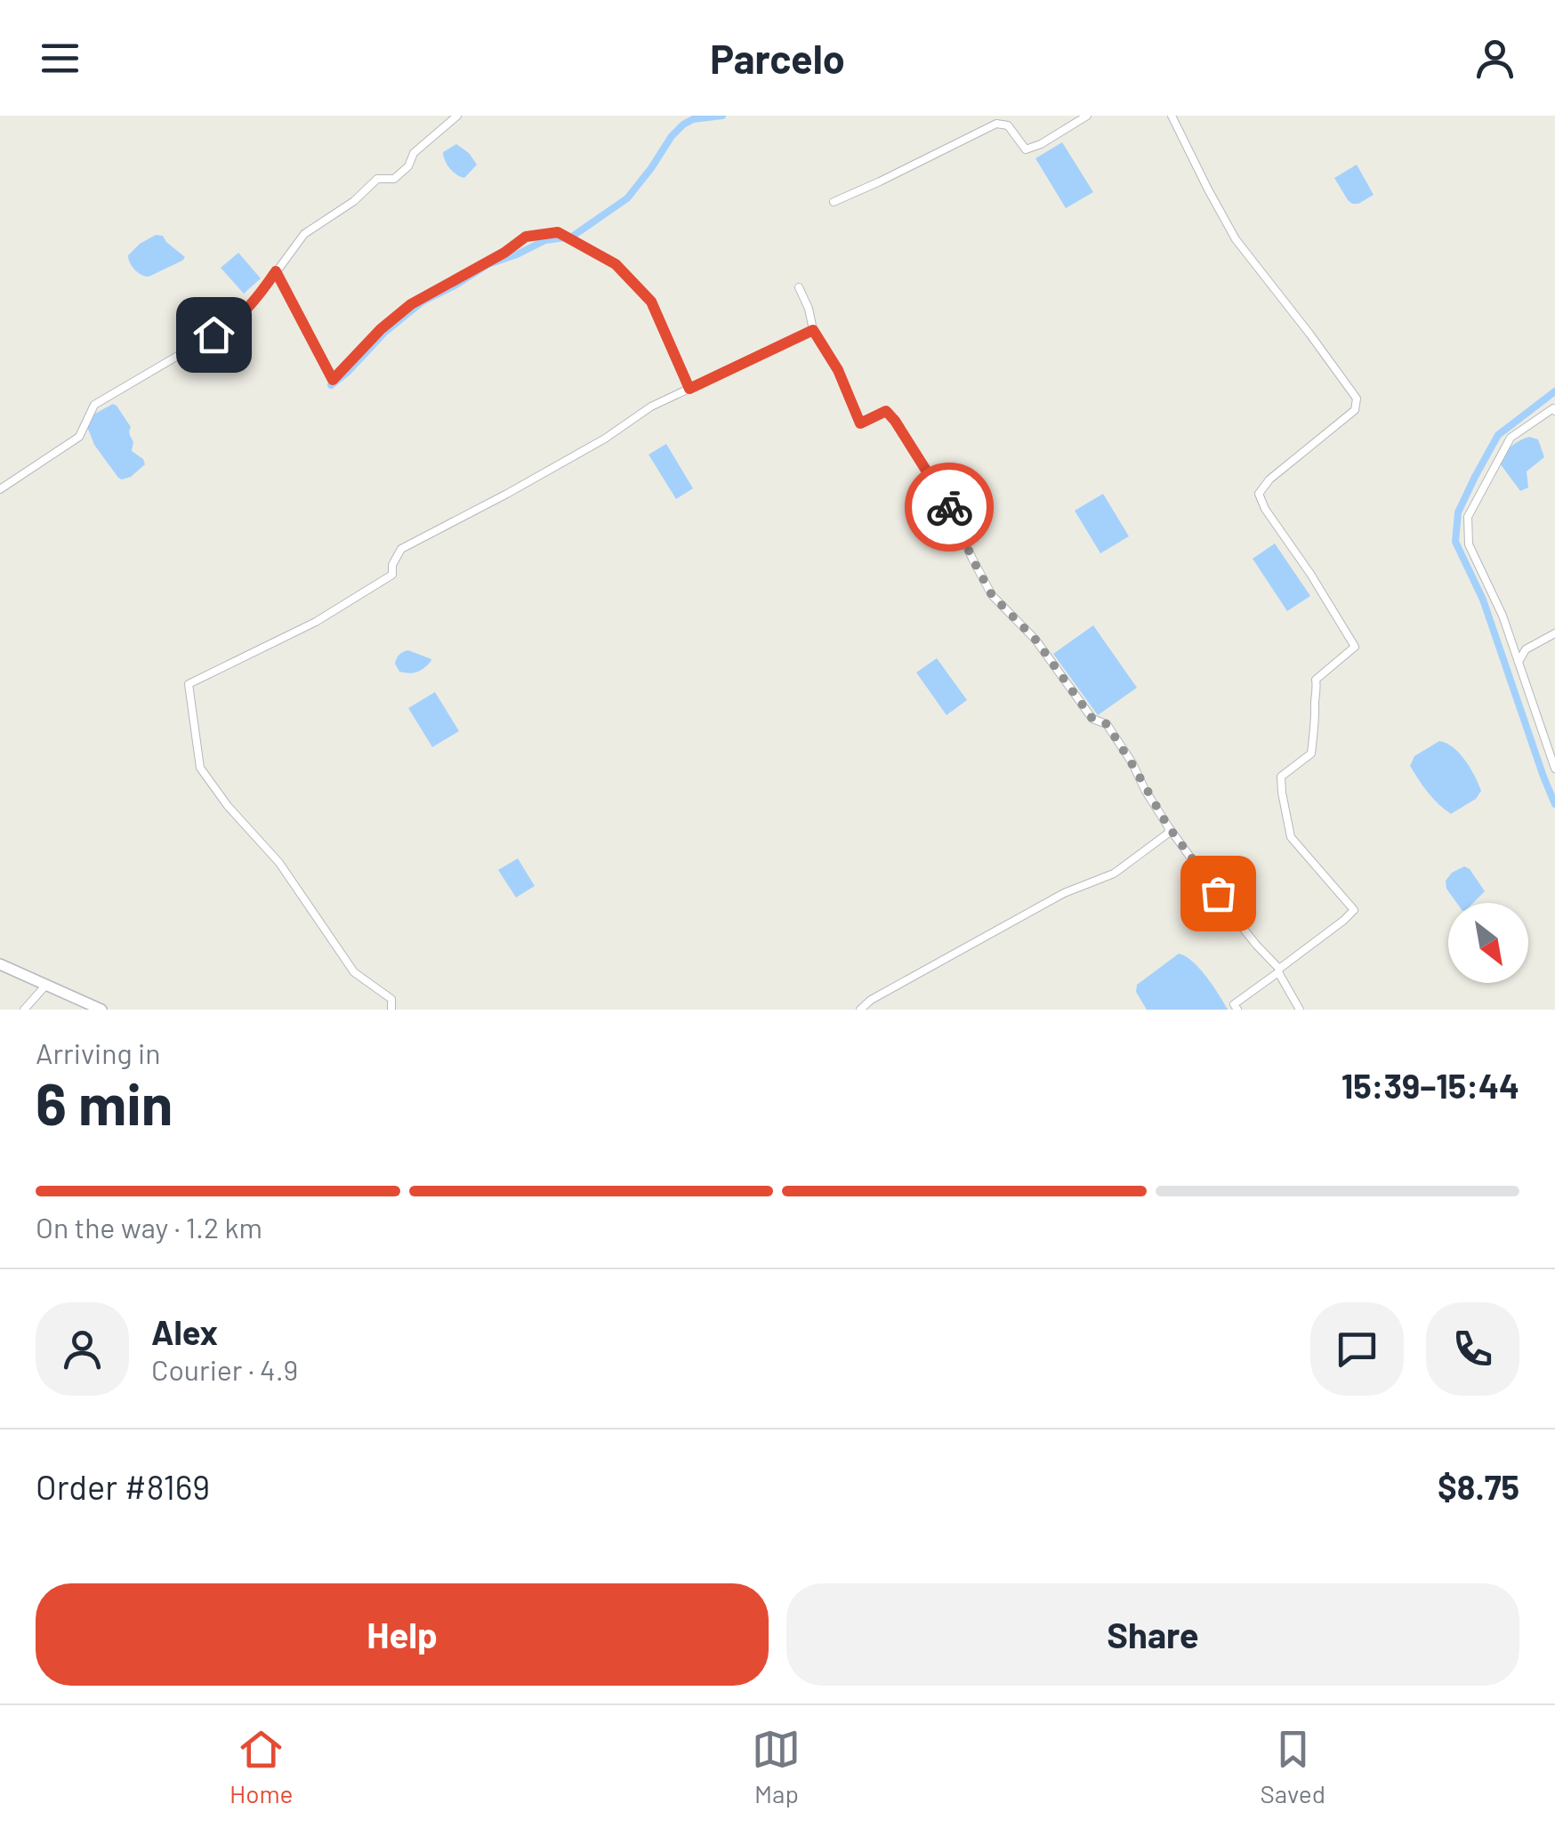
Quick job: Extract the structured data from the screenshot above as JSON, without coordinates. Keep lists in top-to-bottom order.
{
  "north": "bottom right",
  "page": {
    "header": "Parcelo",
    "heading": ["6 min", "Arriving in", "15:39–15:44"],
    "panel": [
      "Alex",
      "Courier · 4.9",
      "Order #8169",
      "$8.75"
    ],
    "bar": "On the way · 1.2 km",
    "buttons": ["Help", "Share"],
    "tabs": ["Home", "Map", "Saved"]
  }
}
